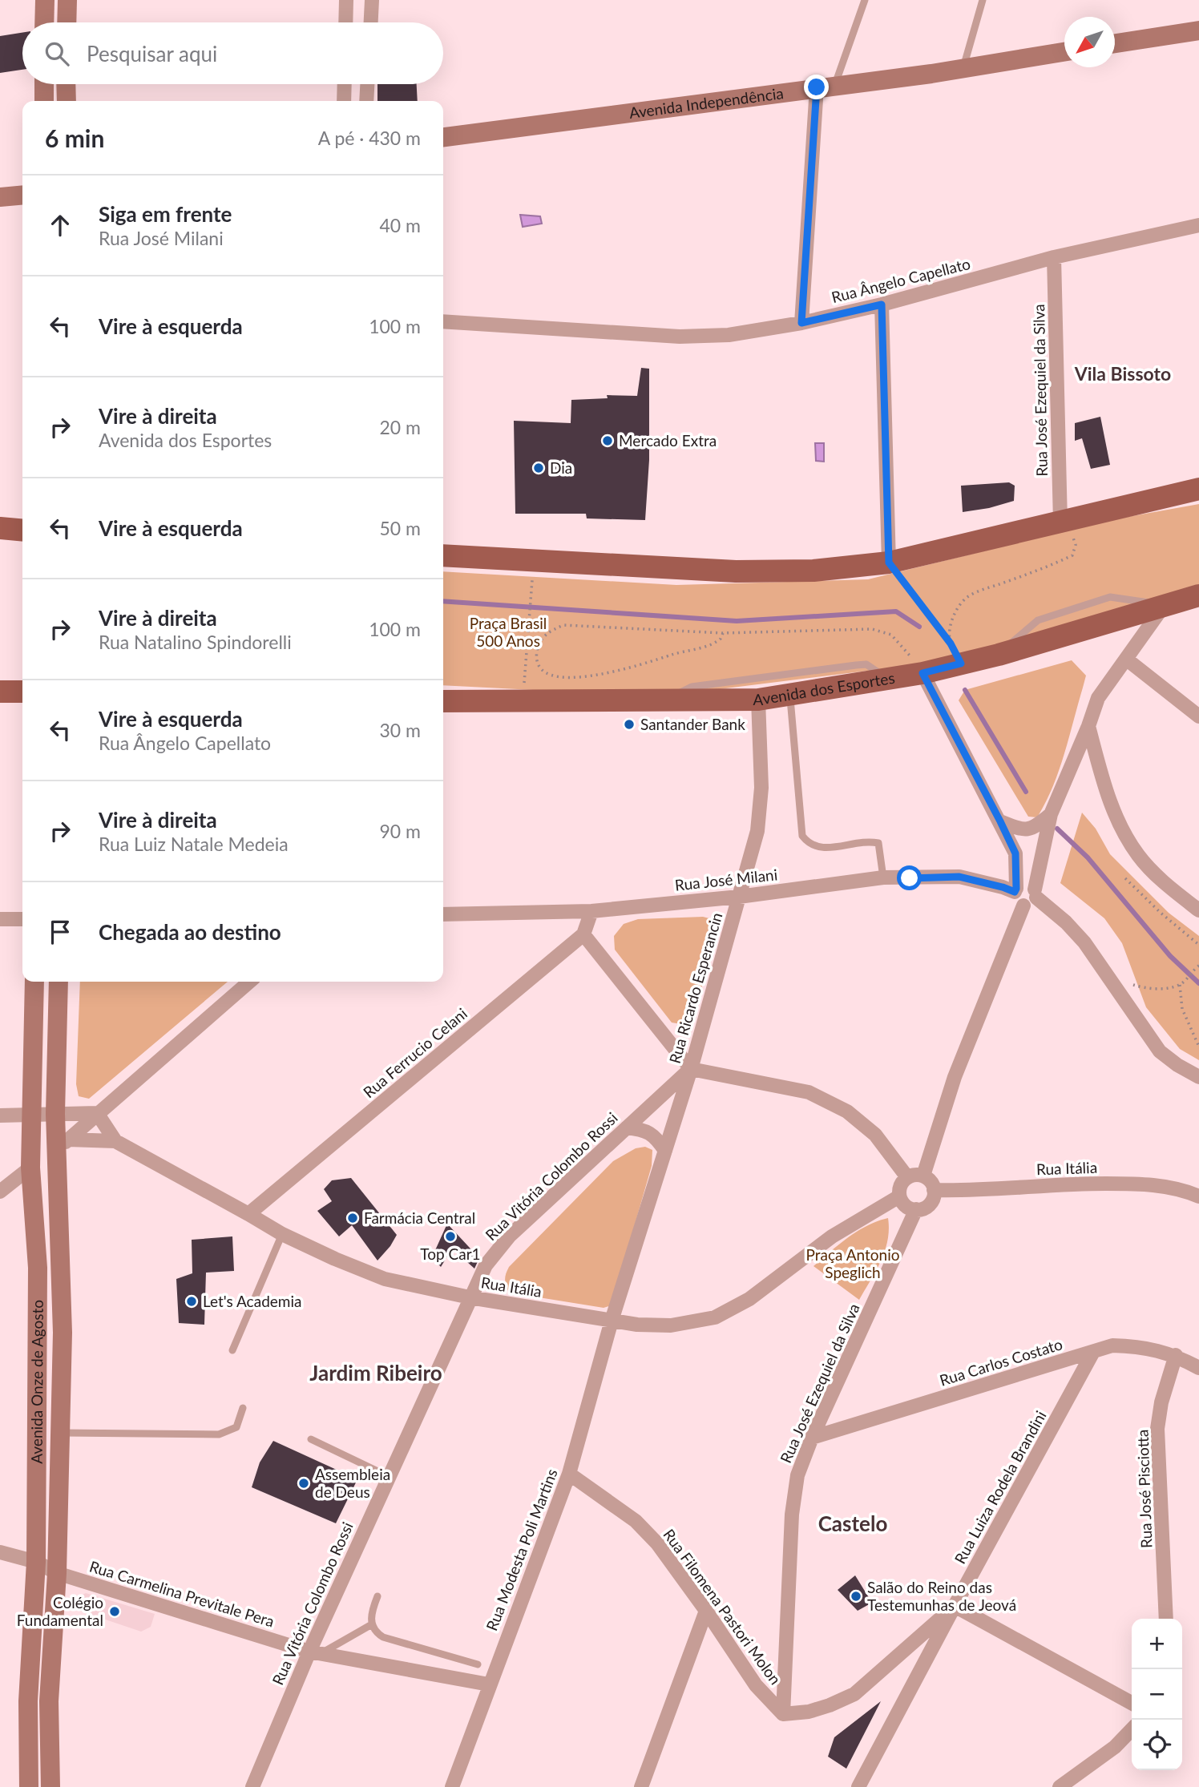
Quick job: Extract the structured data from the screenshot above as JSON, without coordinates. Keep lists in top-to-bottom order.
{
  "streets": {
    "main road": ["Avenida Independência", "Avenida dos Esportes", "Avenida Onze de Agosto"],
    "street": [
      "Rua Ângelo Capellato",
      "Rua José Ezequiel da Silva",
      "Rua José Milani",
      "Rua Ricardo Esperancin",
      "Rua Ferrucio Celani",
      "Rua Itália",
      "Rua Vitória Colombo Rossi",
      "Rua Carlos Costato",
      "Rua Luiza Rodela Brandini",
      "Rua José Pisciotta",
      "Rua Modesta Poli Martins",
      "Rua Carmelina Previtale Pera",
      "Rua Filomena Pastori Molon"
    ]
  },
  "crossings": [
    ["Rua Ângelo Capellato", "Rua José Ezequiel da Silva"],
    ["Rua José Ezequiel da Silva", "Rua Itália"],
    ["Rua José Ezequiel da Silva", "Rua Carlos Costato"],
    ["Rua José Ezequiel da Silva", "Rua Filomena Pastori Molon"],
    ["Avenida dos Esportes", "Rua Ricardo Esperancin"],
    ["Rua José Milani", "Rua Ricardo Esperancin"],
    ["Rua Ricardo Esperancin", "Rua Itália"],
    ["Rua Ricardo Esperancin", "Rua Vitória Colombo Rossi"],
    ["Rua Ricardo Esperancin", "Rua Modesta Poli Martins"],
    ["Rua Ferrucio Celani", "Rua Itália"],
    ["Rua Itália", "Rua Vitória Colombo Rossi"],
    ["Rua Itália", "Rua Modesta Poli Martins"],
    ["Rua Vitória Colombo Rossi", "Rua Carmelina Previtale Pera"],
    ["Rua Carlos Costato", "Rua Luiza Rodela Brandini"],
    ["Rua Carlos Costato", "Rua José Pisciotta"],
    ["Avenida Onze de Agosto", "Rua Carmelina Previtale Pera"],
    ["Rua Modesta Poli Martins", "Rua Carmelina Previtale Pera"],
    ["Rua Modesta Poli Martins", "Rua Filomena Pastori Molon"]
  ],
  "districts": ["Vila Bissoto", "Jardim Ribeiro", "Castelo"],
  "parks": ["Praça Brasil 500 Anos", "Praça Antonio Speglich"],
  "places": [
    "Mercado Extra",
    "Dia",
    "Santander Bank",
    "Farmácia Central",
    "Top Car1",
    "Let's Academia",
    "Assembleia de Deus",
    "Salão do Reino das Testemunhas de Jeová",
    "Colégio Fundamental"
  ],
  "north": "bottom left",
  "page": {
    "search": "Pesquisar aqui",
    "heading": ["6 min", "A pé · 430 m"],
    "list": [
      ["Siga em frente", "Rua José Milani", "40 m"],
      ["Vire à esquerda", "100 m"],
      ["Vire à direita", "Avenida dos Esportes", "20 m"],
      ["Vire à esquerda", "50 m"],
      ["Vire à direita", "Rua Natalino Spindorelli", "100 m"],
      ["Vire à esquerda", "Rua Ângelo Capellato", "30 m"],
      ["Vire à direita", "Rua Luiz Natale Medeia", "90 m"],
      "Chegada ao destino"
    ],
    "map_buttons": ["+", "−"]
  }
}
